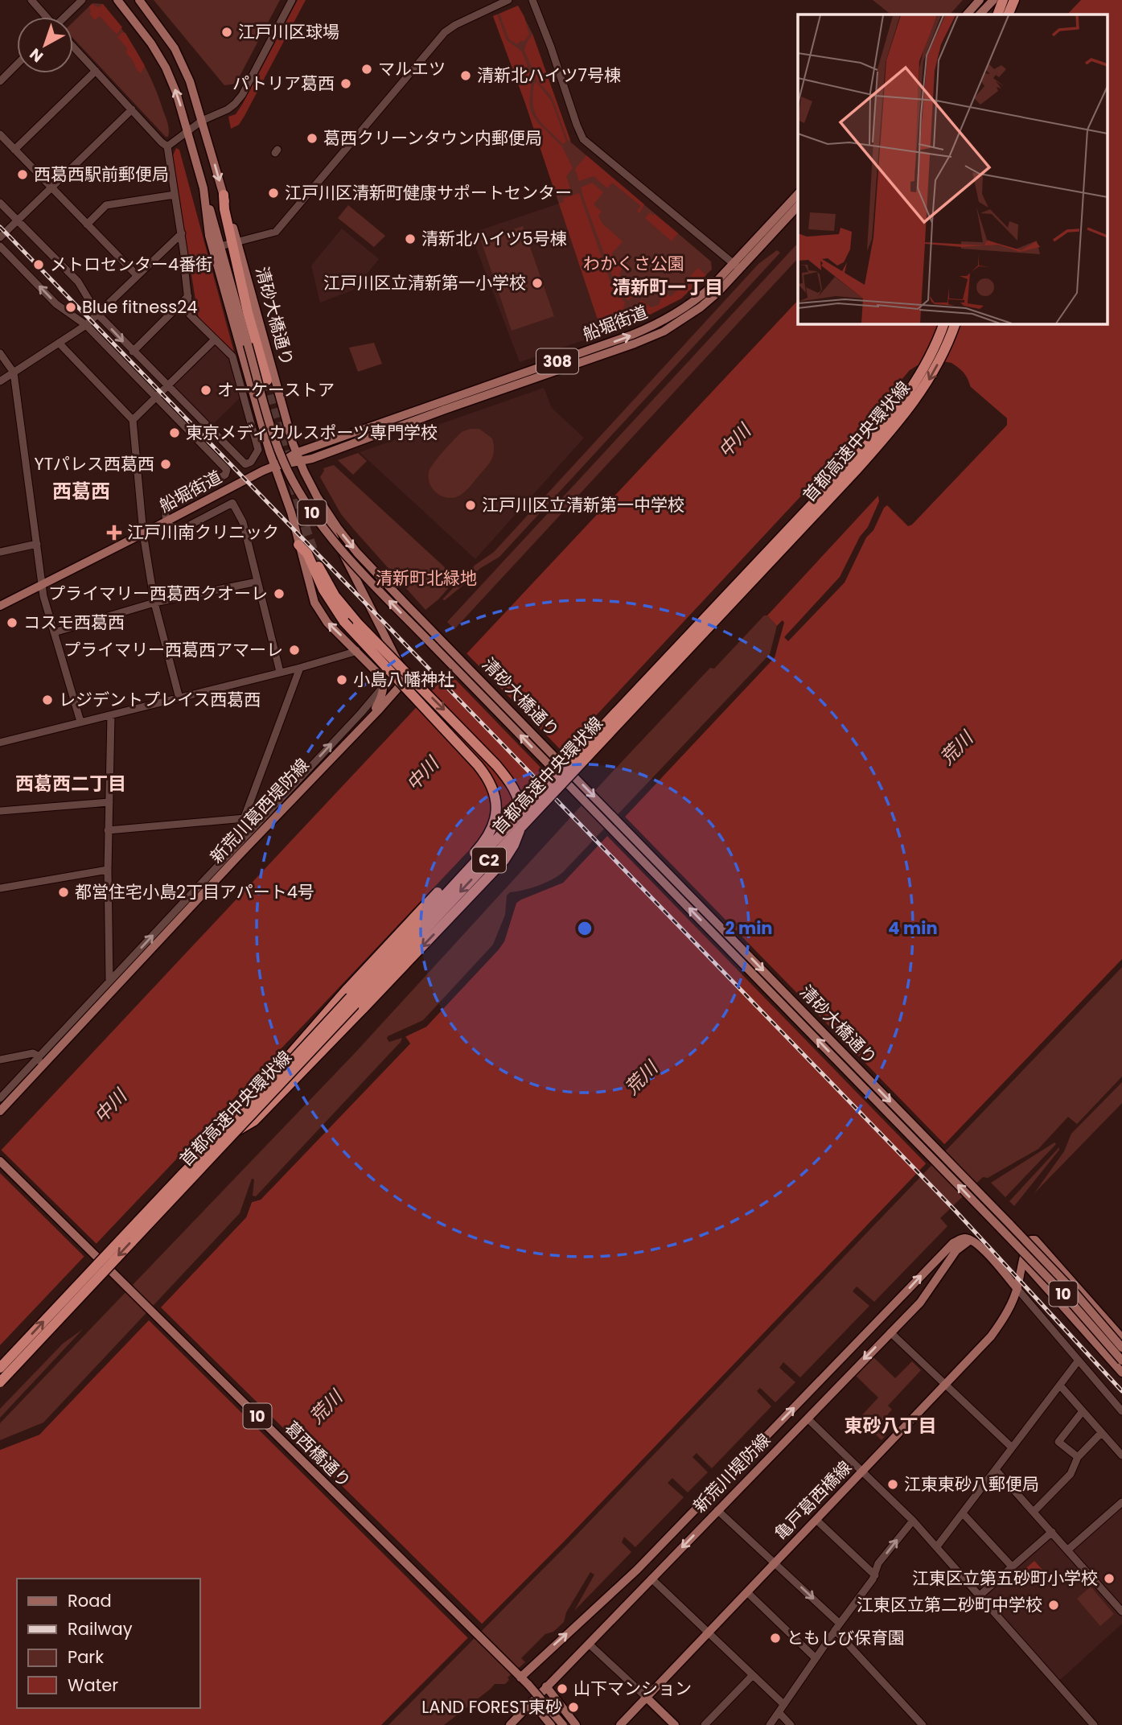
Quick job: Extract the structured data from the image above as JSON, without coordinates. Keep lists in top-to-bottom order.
{
  "streets": {
    "highway": ["首都高速中央環状線", "C2"],
    "main road": [
      "清砂大橋通り",
      "船堀街道",
      "308",
      "10",
      "新荒川葛西堤防線",
      "葛西橋通り",
      "新荒川堤防線",
      "亀戸葛西橋線"
    ]
  },
  "crossings": [
    ["清砂大橋通り", "船堀街道"],
    ["清砂大橋通り", "10"],
    ["葛西橋通り", "新荒川堤防線"]
  ],
  "districts": [
    "清新町一丁目",
    "西葛西",
    "西葛西二丁目",
    "東砂八丁目"
  ],
  "water": ["中川", "荒川"],
  "parks": ["わかくさ公園", "清新町北緑地"],
  "places": {
    "other": [
      "江戸川区球場",
      "マルエツ",
      "清新北ハイツ7号棟",
      "パトリア葛西",
      "葛西クリーンタウン内郵便局",
      "西葛西駅前郵便局",
      "江戸川区清新町健康サポートセンター",
      "清新北ハイツ5号棟",
      "メトロセンター4番街",
      "江戸川区立清新第一小学校",
      "Blue fitness24",
      "オーケーストア",
      "東京メディカルスポーツ専門学校",
      "YTパレス西葛西",
      "江戸川区立清新第一中学校",
      "プライマリー西葛西クオーレ",
      "コスモ西葛西",
      "プライマリー西葛西アマーレ",
      "小島八幡神社",
      "レジデントプレイス西葛西",
      "都営住宅小島2丁目アパート4号",
      "江東東砂八郵便局",
      "江東区立第五砂町小学校",
      "江東区立第二砂町中学校",
      "ともしび保育園",
      "山下マンション",
      "LAND FOREST東砂"
    ],
    "health": ["江戸川南クリニック"]
  },
  "legend": [
    "Road",
    "Railway",
    "Park",
    "Water"
  ],
  "north": "bottom left",
  "rings": ["2 min", "4 min"]
}
